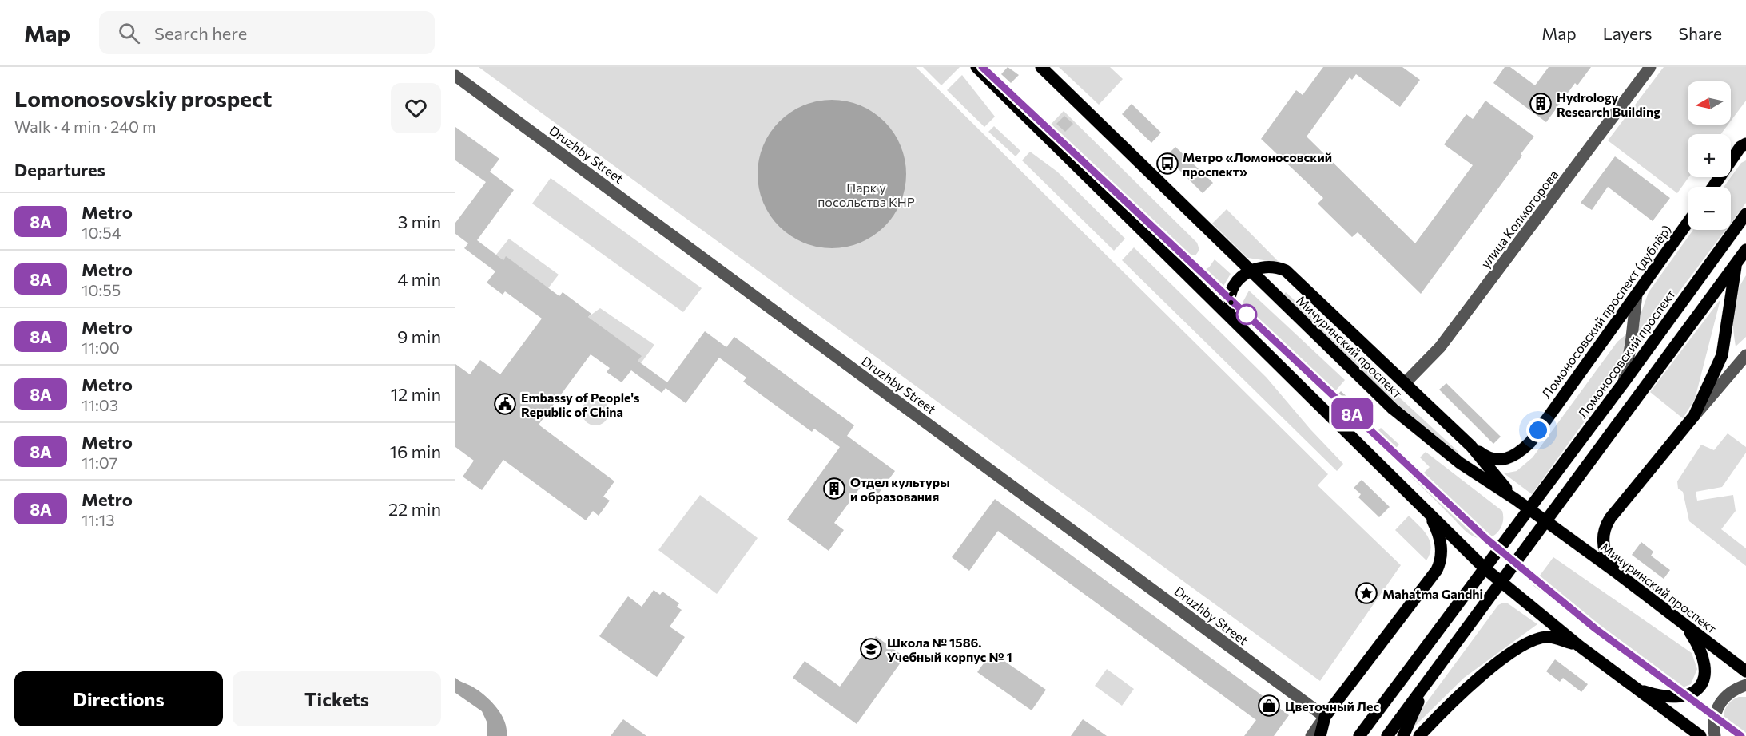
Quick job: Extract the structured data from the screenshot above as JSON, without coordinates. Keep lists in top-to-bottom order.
{
  "streets": {
    "main road": ["Ломоносовский проспект (дублёр)", "Мичуринский проспект", "Ломоносовский проспект"],
    "street": ["Druzhby Street", "улица Колмогорова"]
  },
  "crossings": [
    ["Мичуринский проспект", "Ломоносовский проспект"]
  ],
  "parks": ["Парк у посольства КНР"],
  "places": {
    "building": ["Hydrology Research Building", "Отдел культуры и образования"],
    "bus stop": ["Метро «Ломоносовский проспект»"],
    "public building": ["Embassy of People's Republic of China"],
    "place": ["Mahatma Gandhi"],
    "school or university": ["Школа № 1586. Учебный корпус № 1"],
    "shop": ["Цветочный Лес"]
  },
  "lines": ["metro line 8А"],
  "north": "left",
  "page": {
    "header": "Map",
    "search": "Search here",
    "nav": ["Map", "Layers", "Share"],
    "heading": [
      ["Lomonosovskiy prospect", "Walk · 4 min · 240 m"],
      "Departures"
    ],
    "on_map": "8А",
    "map_buttons": ["+", "−"],
    "list": [
      {
        "mark": "8А",
        "name": "Metro",
        "note": "10:54",
        "value": "3 min"
      },
      {
        "mark": "8А",
        "name": "Metro",
        "note": "10:55",
        "value": "4 min"
      },
      {
        "mark": "8А",
        "name": "Metro",
        "note": "11:00",
        "value": "9 min"
      },
      {
        "mark": "8А",
        "name": "Metro",
        "note": "11:03",
        "value": "12 min"
      },
      {
        "mark": "8А",
        "name": "Metro",
        "note": "11:07",
        "value": "16 min"
      },
      {
        "mark": "8А",
        "name": "Metro",
        "note": "11:13",
        "value": "22 min"
      }
    ],
    "buttons": ["Directions", "Tickets"]
  }
}
